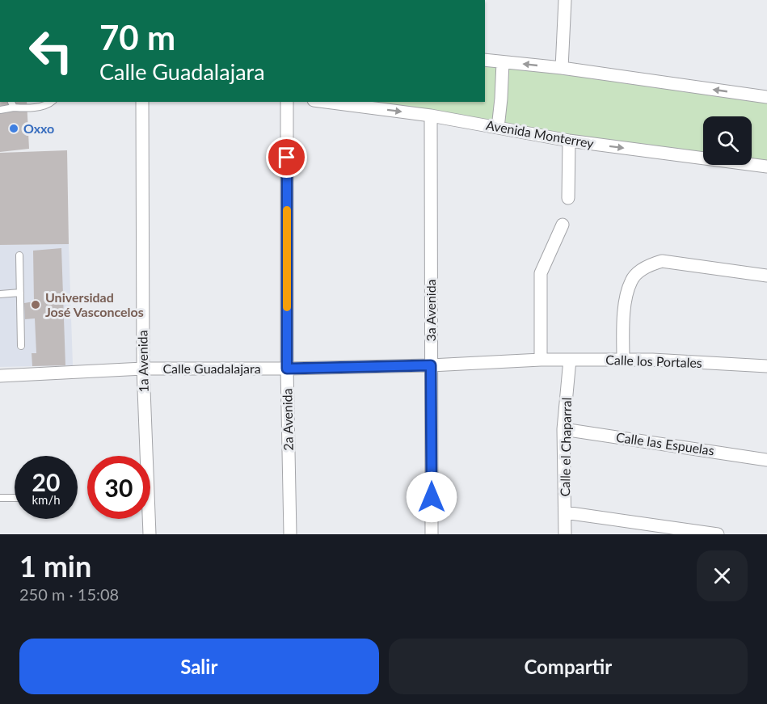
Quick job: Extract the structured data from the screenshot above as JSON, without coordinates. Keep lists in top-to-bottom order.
{
  "streets": {
    "street": [
      "Avenida Monterrey",
      "3a Avenida",
      "1a Avenida",
      "Calle los Portales",
      "Calle Guadalajara",
      "2a Avenida",
      "Calle las Espuelas",
      "Calle el Chaparral"
    ]
  },
  "crossings": [
    ["Avenida Monterrey", "3a Avenida"],
    ["3a Avenida", "Calle Guadalajara"],
    ["1a Avenida", "Calle Guadalajara"],
    ["Calle los Portales", "Calle Guadalajara"],
    ["Calle los Portales", "Calle el Chaparral"],
    ["Calle Guadalajara", "2a Avenida"],
    ["Calle las Espuelas", "Calle el Chaparral"]
  ],
  "places": ["Oxxo", "Universidad José Vasconcelos"],
  "page": {
    "turn": ["70 m", "Calle Guadalajara"],
    "speed": "20 km/h",
    "limit": "30",
    "heading": ["1 min", "250 m · 15:08"],
    "buttons": ["Salir", "Compartir"]
  }
}
